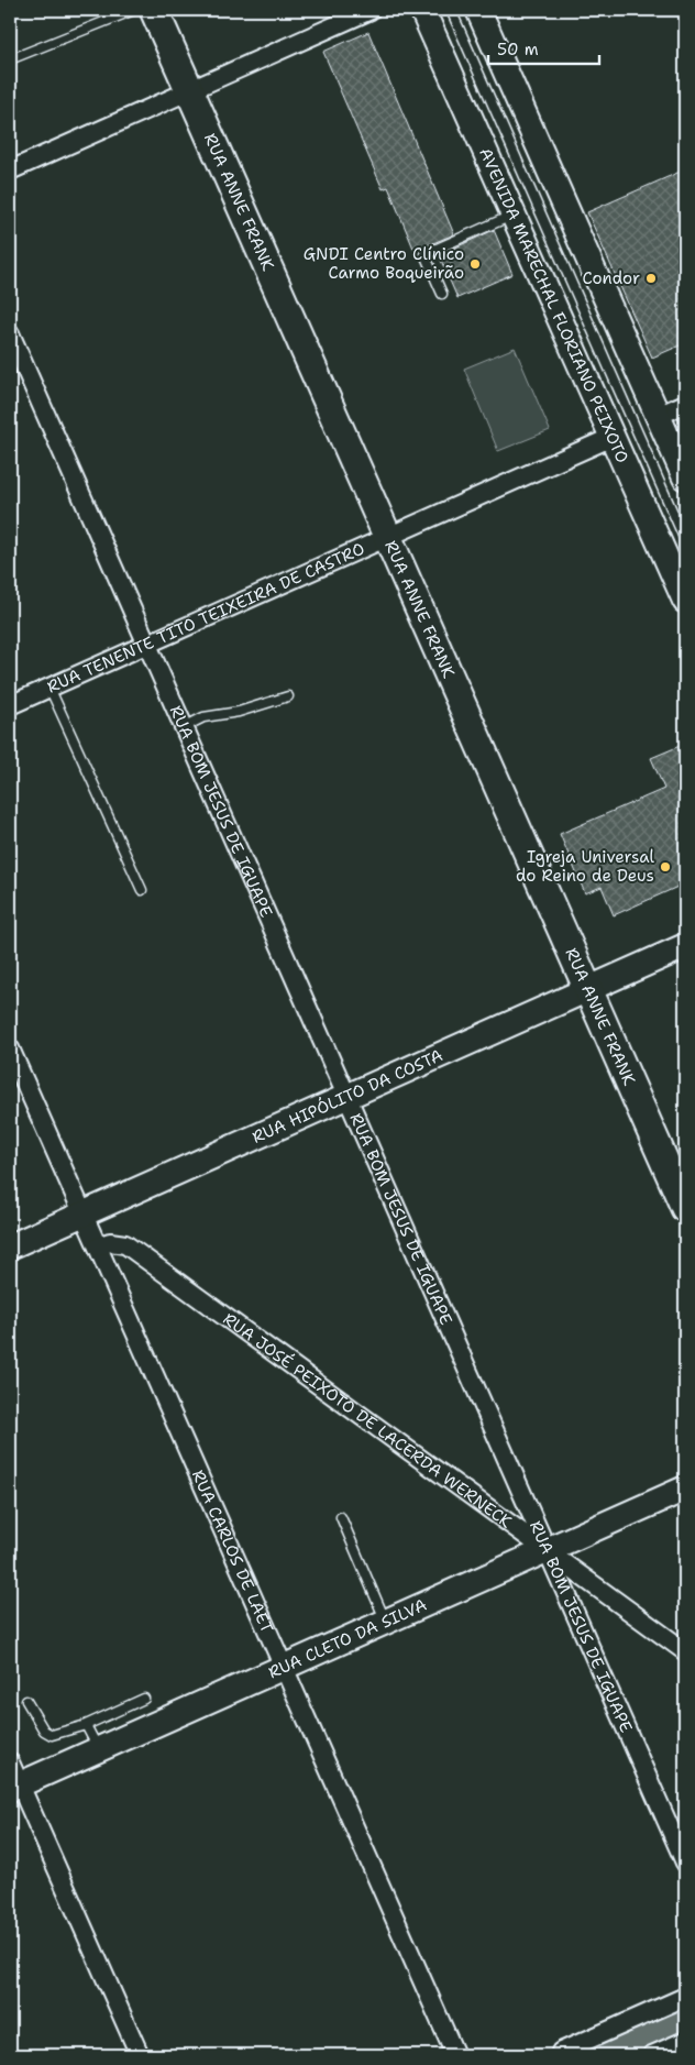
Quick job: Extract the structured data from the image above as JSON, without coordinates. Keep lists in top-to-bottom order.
{
  "streets": {
    "main road": ["RUA ANNE FRANK"],
    "street": [
      "AVENIDA MARECHAL FLORIANO PEIXOTO",
      "RUA TENENTE TITO TEIXEIRA DE CASTRO",
      "RUA BOM JESUS DE IGUAPE",
      "RUA HIPÓLITO DA COSTA",
      "RUA JOSÉ PEIXOTO DE LACERDA WERNECK",
      "RUA CARLOS DE LAET",
      "RUA CLETO DA SILVA"
    ]
  },
  "crossings": [
    ["RUA ANNE FRANK", "RUA TENENTE TITO TEIXEIRA DE CASTRO"],
    ["RUA ANNE FRANK", "RUA HIPÓLITO DA COSTA"],
    ["AVENIDA MARECHAL FLORIANO PEIXOTO", "RUA TENENTE TITO TEIXEIRA DE CASTRO"],
    ["RUA TENENTE TITO TEIXEIRA DE CASTRO", "RUA BOM JESUS DE IGUAPE"],
    ["RUA BOM JESUS DE IGUAPE", "RUA HIPÓLITO DA COSTA"],
    ["RUA BOM JESUS DE IGUAPE", "RUA JOSÉ PEIXOTO DE LACERDA WERNECK"],
    ["RUA BOM JESUS DE IGUAPE", "RUA CLETO DA SILVA"],
    ["RUA HIPÓLITO DA COSTA", "RUA CARLOS DE LAET"],
    ["RUA JOSÉ PEIXOTO DE LACERDA WERNECK", "RUA CARLOS DE LAET"],
    ["RUA JOSÉ PEIXOTO DE LACERDA WERNECK", "RUA CLETO DA SILVA"],
    ["RUA CARLOS DE LAET", "RUA CLETO DA SILVA"]
  ],
  "places": ["GNDI Centro Clínico Carmo Boqueirão", "Condor", "Igreja Universal do Reino de Deus"],
  "scale_bar": "50 m"
}
